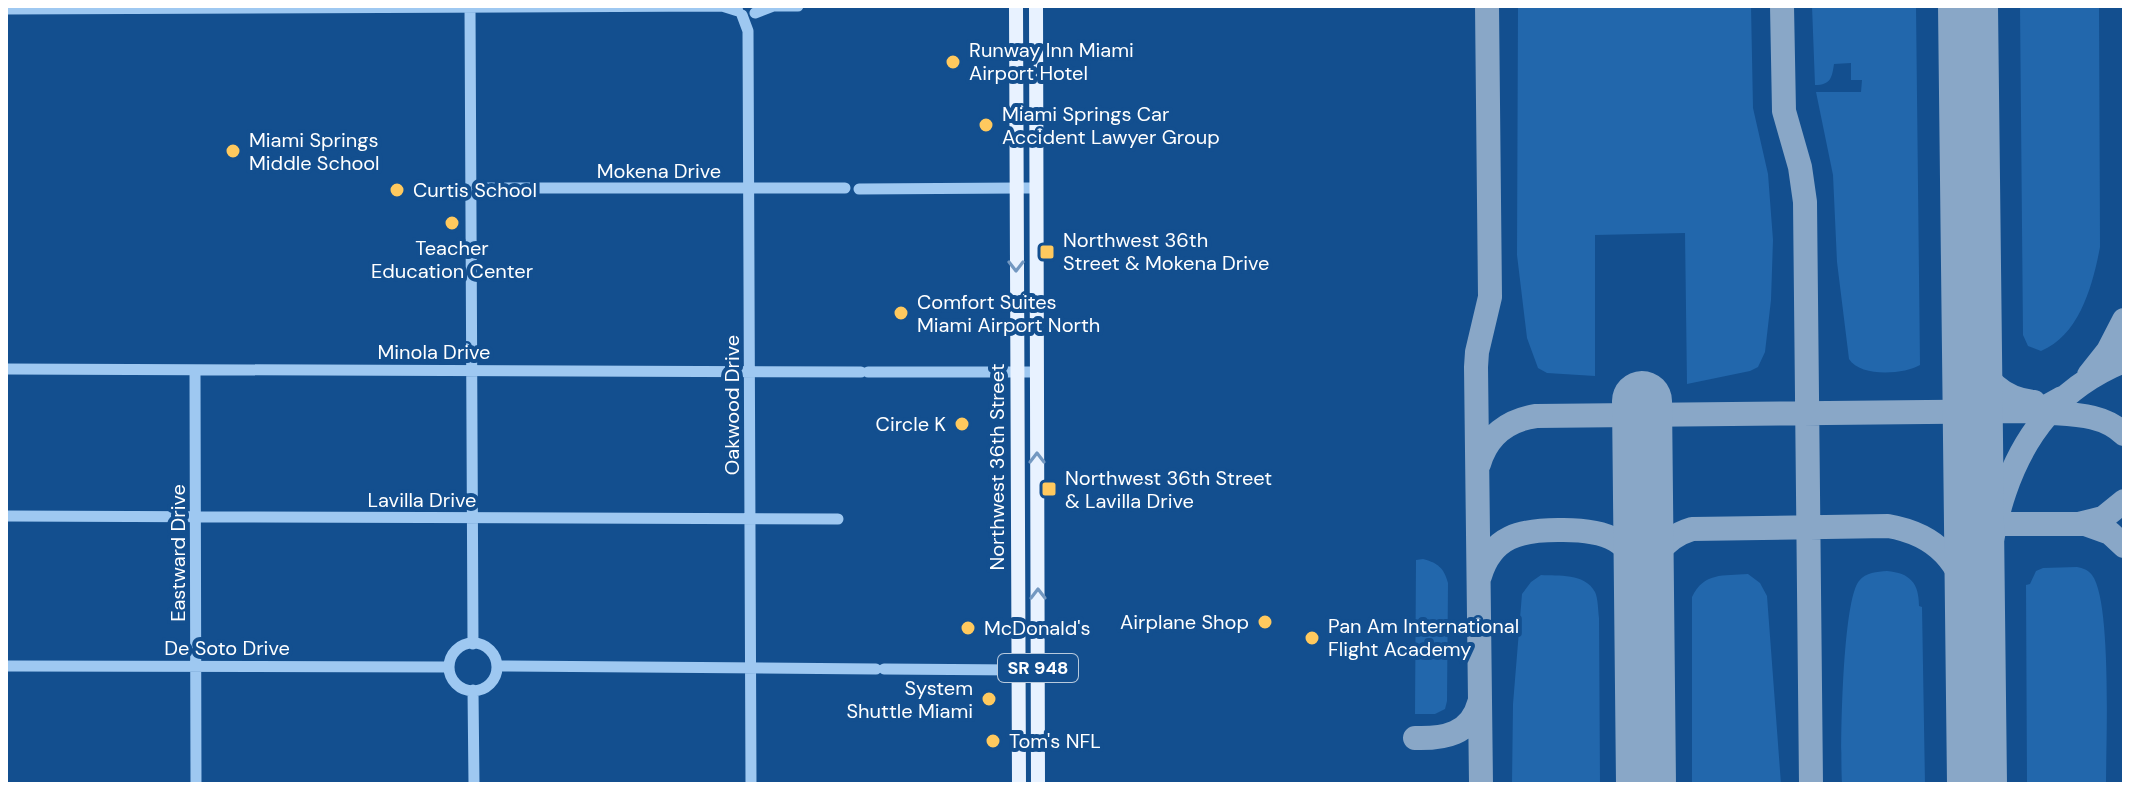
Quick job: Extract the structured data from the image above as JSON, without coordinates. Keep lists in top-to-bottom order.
{
  "streets": {
    "main road": ["Northwest 36th Street", "SR 948"],
    "street": [
      "Mokena Drive",
      "Minola Drive",
      "Oakwood Drive",
      "Lavilla Drive",
      "Eastward Drive",
      "De Soto Drive"
    ]
  },
  "crossings": [
    ["Mokena Drive", "Oakwood Drive"],
    ["Minola Drive", "Oakwood Drive"],
    ["Minola Drive", "Northwest 36th Street"],
    ["Minola Drive", "Eastward Drive"],
    ["Oakwood Drive", "Lavilla Drive"],
    ["Lavilla Drive", "Eastward Drive"],
    ["Eastward Drive", "De Soto Drive"]
  ],
  "places": {
    "other": [
      "Runway Inn Miami Airport Hotel",
      "Miami Springs Car Accident Lawyer Group",
      "Miami Springs Middle School",
      "Curtis School",
      "Teacher Education Center",
      "Comfort Suites Miami Airport North",
      "Circle K",
      "Airplane Shop",
      "McDonald's",
      "Pan Am International Flight Academy",
      "System Shuttle Miami",
      "Tom's NFL"
    ],
    "transit": ["Northwest 36th Street & Mokena Drive", "Northwest 36th Street & Lavilla Drive"]
  }
}
